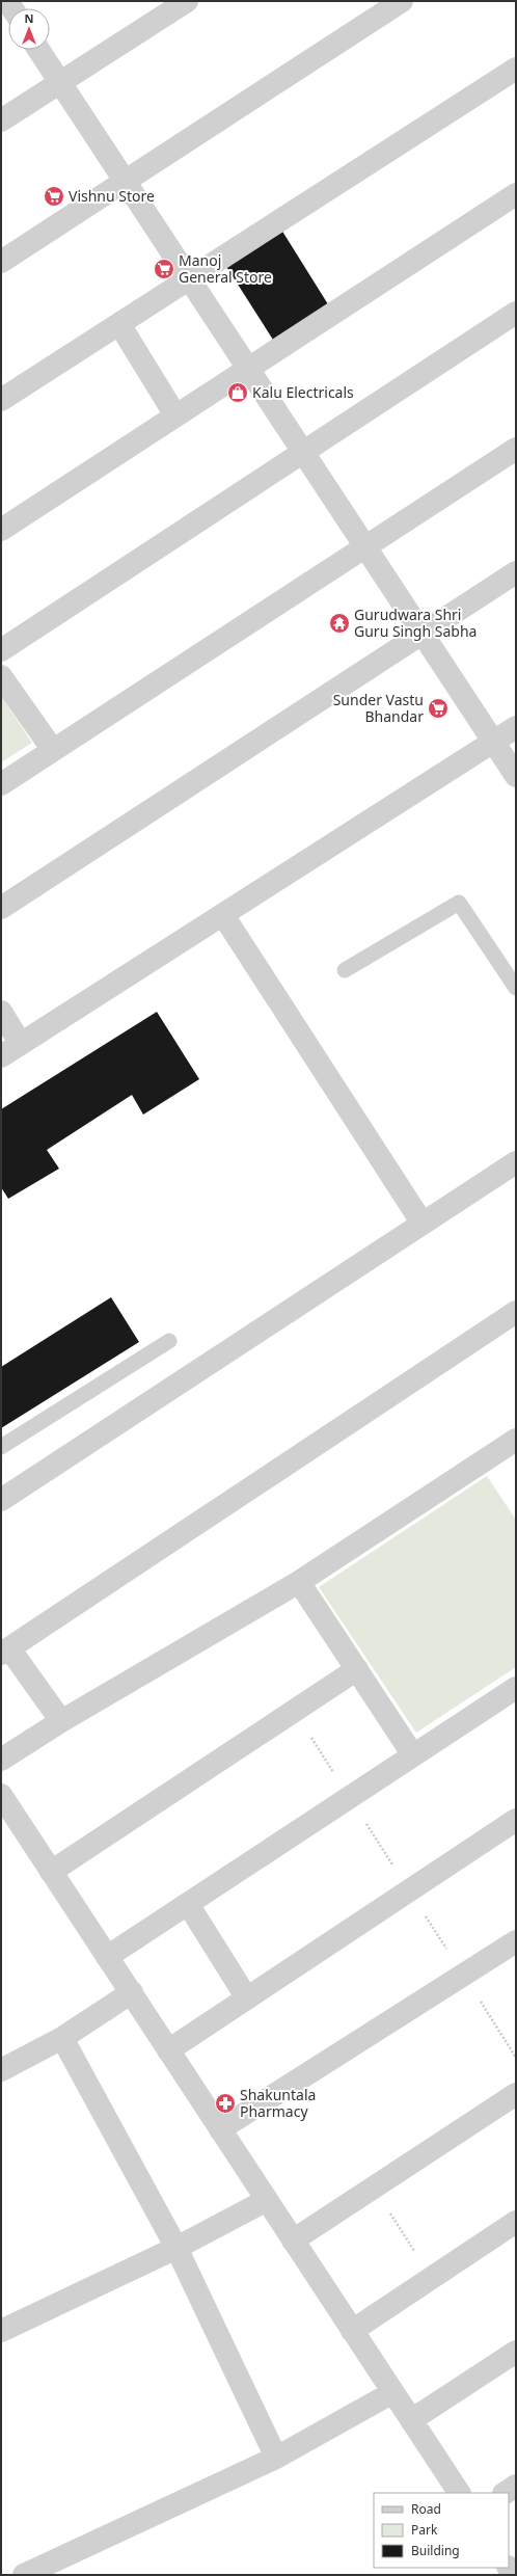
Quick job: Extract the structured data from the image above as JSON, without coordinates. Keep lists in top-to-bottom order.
{
  "places": {
    "supermarket": ["Vishnu Store", "Manoj General Store", "Sunder Vastu Bhandar"],
    "shop": ["Kalu Electricals"],
    "temple": ["Gurudwara Shri Guru Singh Sabha"],
    "pharmacy": ["Shakuntala Pharmacy"]
  },
  "legend": ["Road", "Park", "Building"],
  "north": "top"
}
